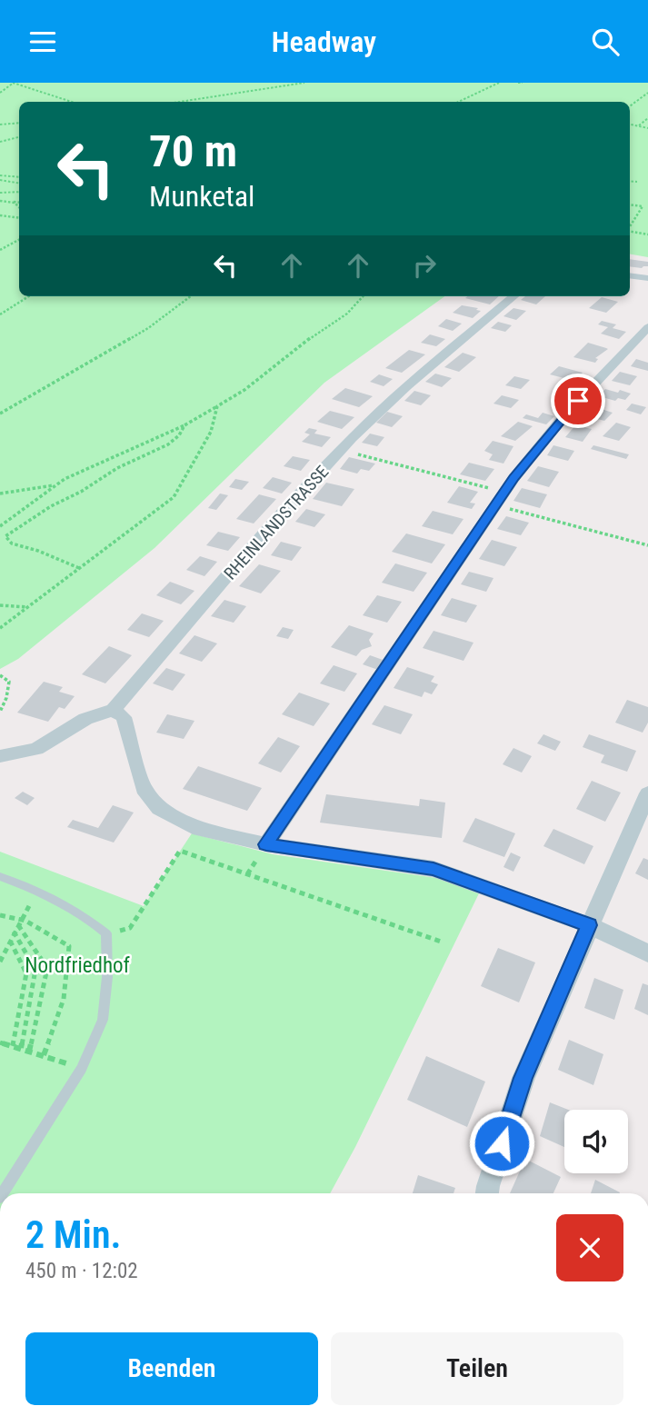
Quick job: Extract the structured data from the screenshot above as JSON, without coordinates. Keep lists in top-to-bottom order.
{
  "streets": {
    "street": ["RHEINLANDSTRASSE"]
  },
  "parks": ["Nordfriedhof"],
  "page": {
    "header": "Headway",
    "turn": ["70 m", "Munketal"],
    "heading": ["2 Min.", "450 m · 12:02"],
    "buttons": ["Beenden", "Teilen"]
  }
}
